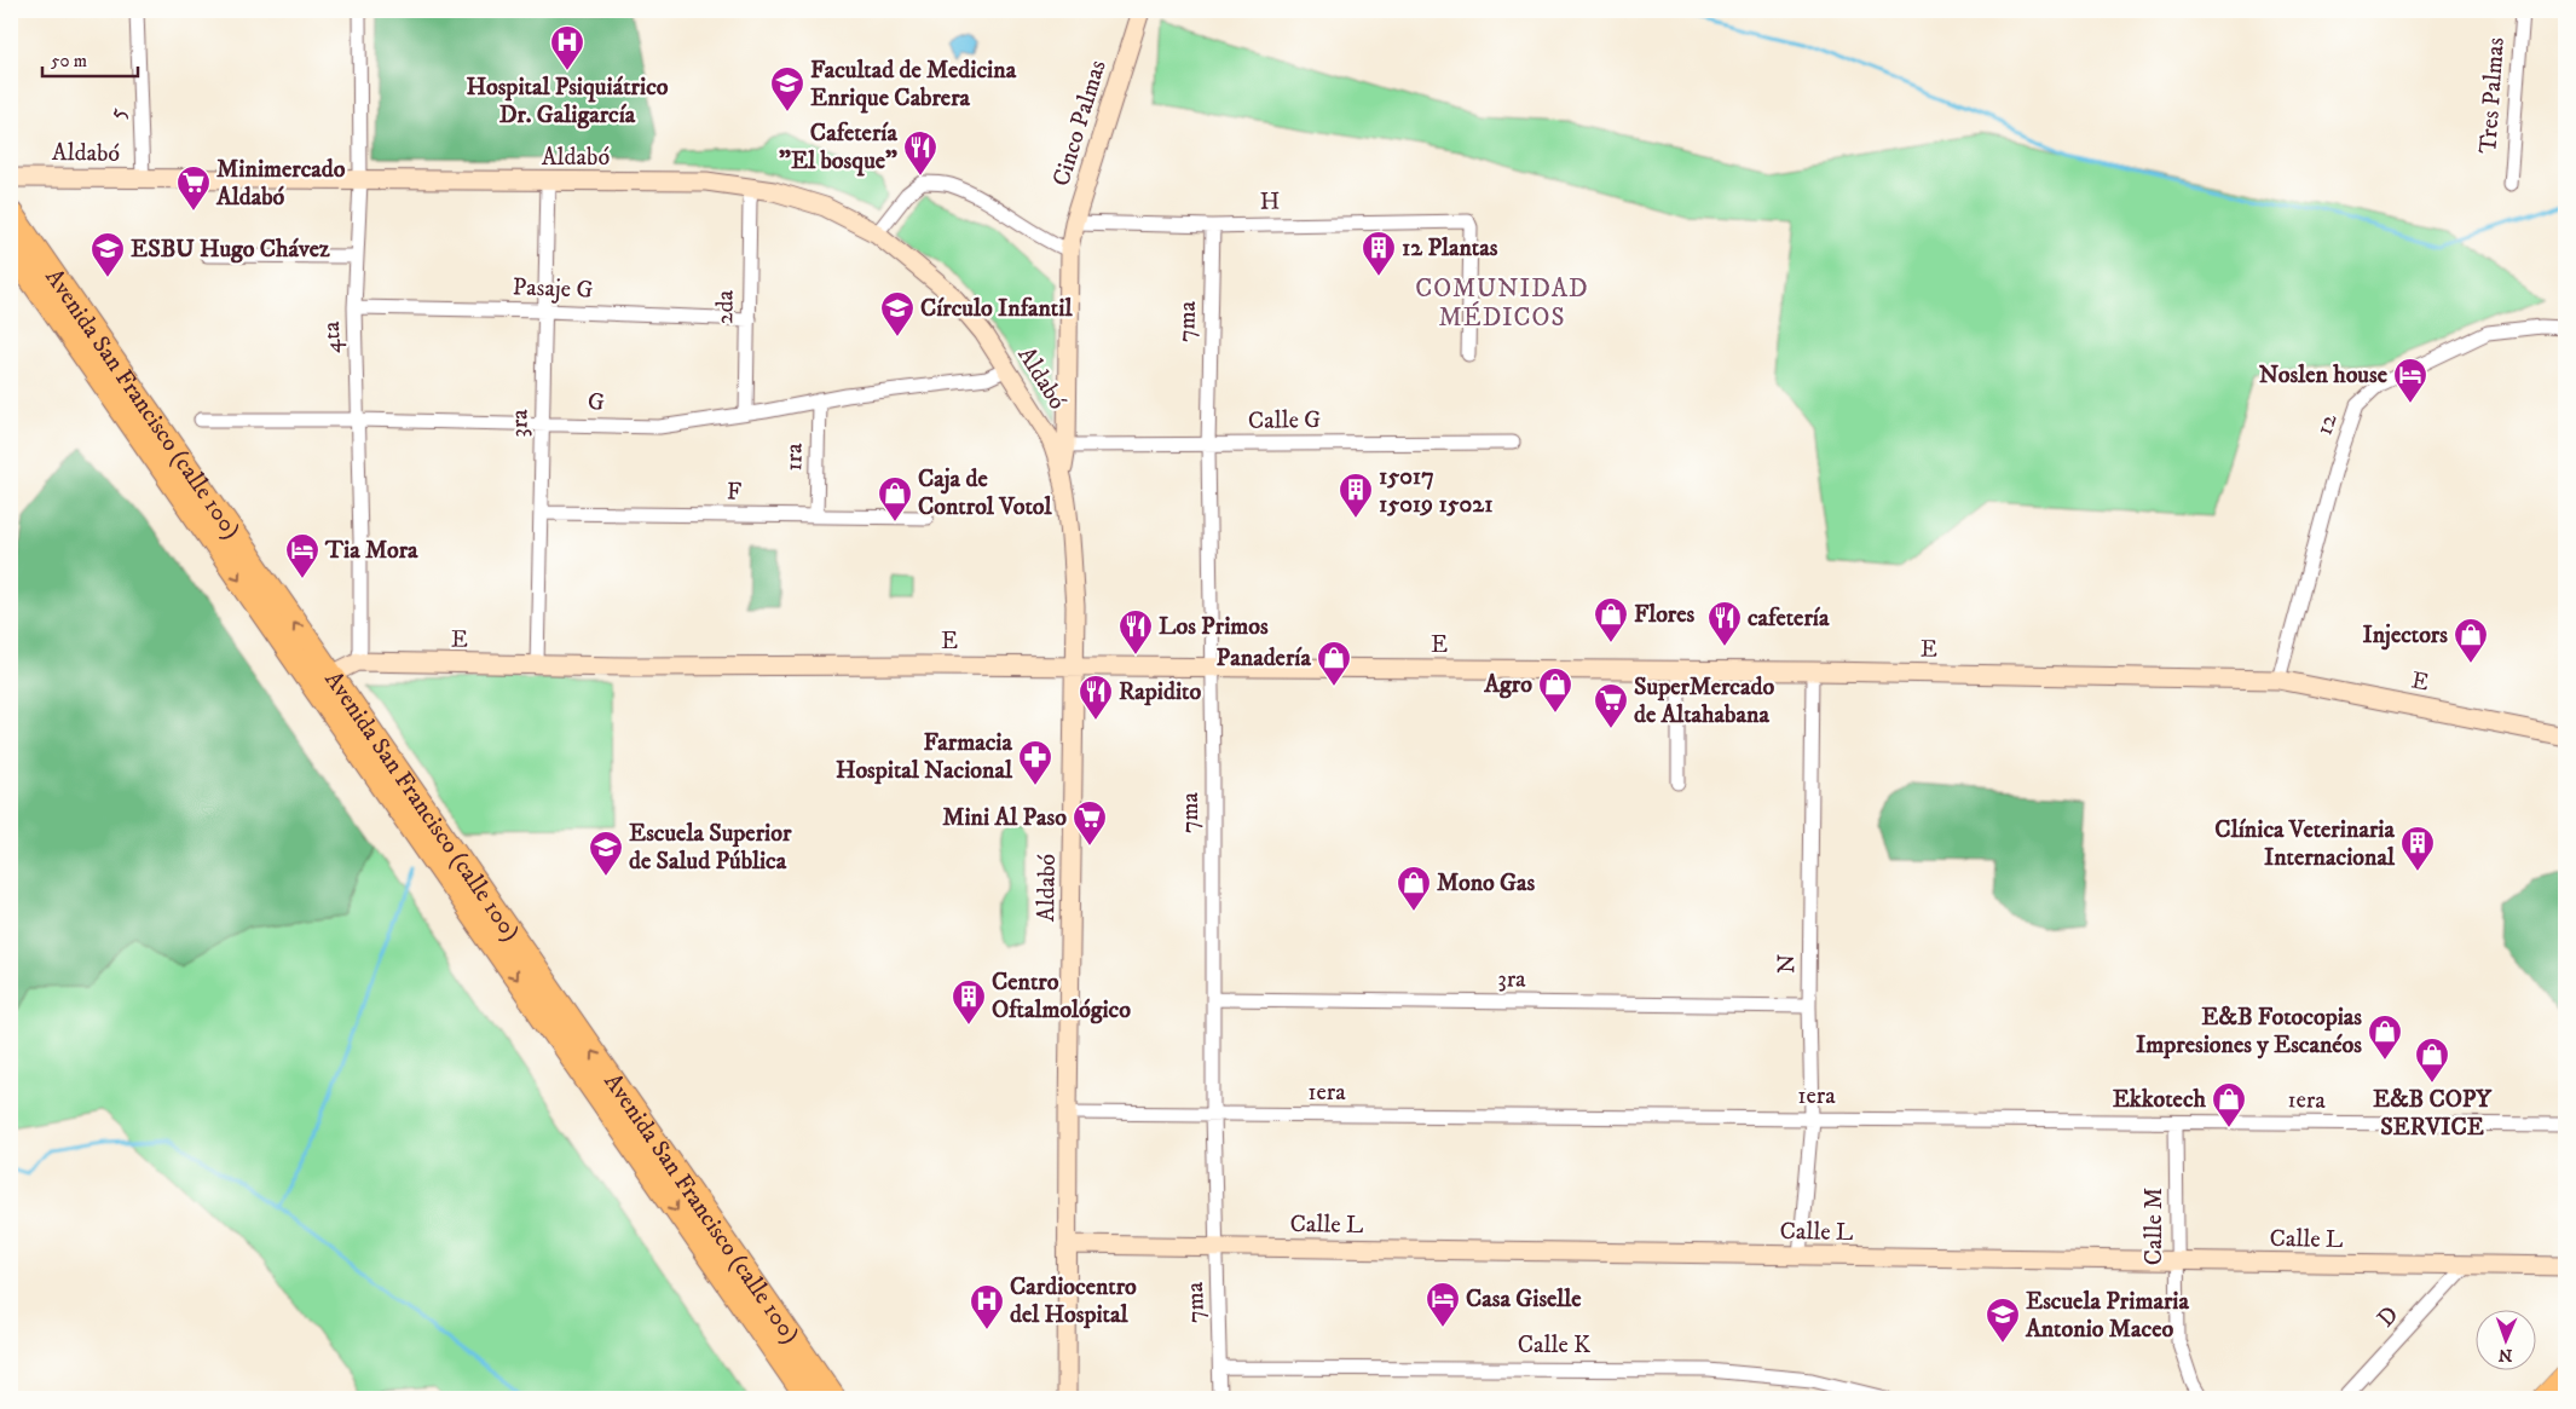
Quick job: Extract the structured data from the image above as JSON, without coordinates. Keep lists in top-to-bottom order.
{
  "streets": {
    "highway": ["Avenida San Francisco (calle 100)"],
    "street": [
      "Tres Palmas",
      "5",
      "Cinco Palmas",
      "Aldabó",
      "H",
      "Pasaje G",
      "2da",
      "7ma",
      "4ta",
      "G",
      "Calle G",
      "3ra",
      "12",
      "1ra",
      "F",
      "E",
      "N",
      "1era",
      "Calle L",
      "Calle M",
      "D",
      "Calle K"
    ]
  },
  "crossings": [
    ["5", "Aldabó"],
    ["Cinco Palmas", "Aldabó"],
    ["Cinco Palmas", "H"],
    ["Cinco Palmas", "Calle G"],
    ["Aldabó", "2da"],
    ["Aldabó", "4ta"],
    ["Aldabó", "G"],
    ["Aldabó", "Calle G"],
    ["Aldabó", "3ra"],
    ["Aldabó", "E"],
    ["Aldabó", "1era"],
    ["Aldabó", "Calle L"],
    ["H", "7ma"],
    ["Pasaje G", "2da"],
    ["Pasaje G", "4ta"],
    ["Pasaje G", "3ra"],
    ["2da", "G"],
    ["7ma", "Calle G"],
    ["7ma", "3ra"],
    ["7ma", "E"],
    ["7ma", "1era"],
    ["7ma", "Calle L"],
    ["7ma", "Calle K"],
    ["4ta", "G"],
    ["4ta", "E"],
    ["G", "3ra"],
    ["G", "1ra"],
    ["Avenida San Francisco (calle 100)", "E"],
    ["3ra", "F"],
    ["3ra", "E"],
    ["3ra", "N"],
    ["12", "E"],
    ["1ra", "F"],
    ["E", "N"],
    ["N", "1era"],
    ["N", "Calle L"],
    ["1era", "Calle M"],
    ["Calle L", "Calle M"],
    ["Calle L", "D"]
  ],
  "districts": ["COMUNIDAD MÉDICOS"],
  "places": {
    "hospital": ["Hospital Psiquiátrico Dr. Galigarcía", "Cardiocentro del Hospital"],
    "school or university": [
      "Facultad de Medicina Enrique Cabrera",
      "ESBU Hugo Chávez",
      "Círculo Infantil",
      "Escuela Superior de Salud Pública",
      "Escuela Primaria Antonio Maceo"
    ],
    "restaurant": [
      "Cafetería \"El bosque\"",
      "cafetería",
      "Los Primos",
      "Rapidito"
    ],
    "supermarket": ["Minimercado Aldabó", "SuperMercado de Altahabana", "Mini Al Paso"],
    "building": [
      "12 Plantas",
      "15017 15019 15021",
      "Clínica Veterinaria Internacional",
      "Centro Oftalmológico"
    ],
    "hotel": ["Noslen house", "Tia Mora", "Casa Giselle"],
    "shop": [
      "Caja de Control Votol",
      "Flores",
      "Injectors",
      "Panadería",
      "Agro",
      "Mono Gas",
      "E&B Fotocopias Impresiones y Escanéos",
      "E&B COPY SERVICE",
      "Ekkotech"
    ],
    "pharmacy": ["Farmacia Hospital Nacional"]
  },
  "scale_bar": "50 m",
  "north": "bottom"
}
